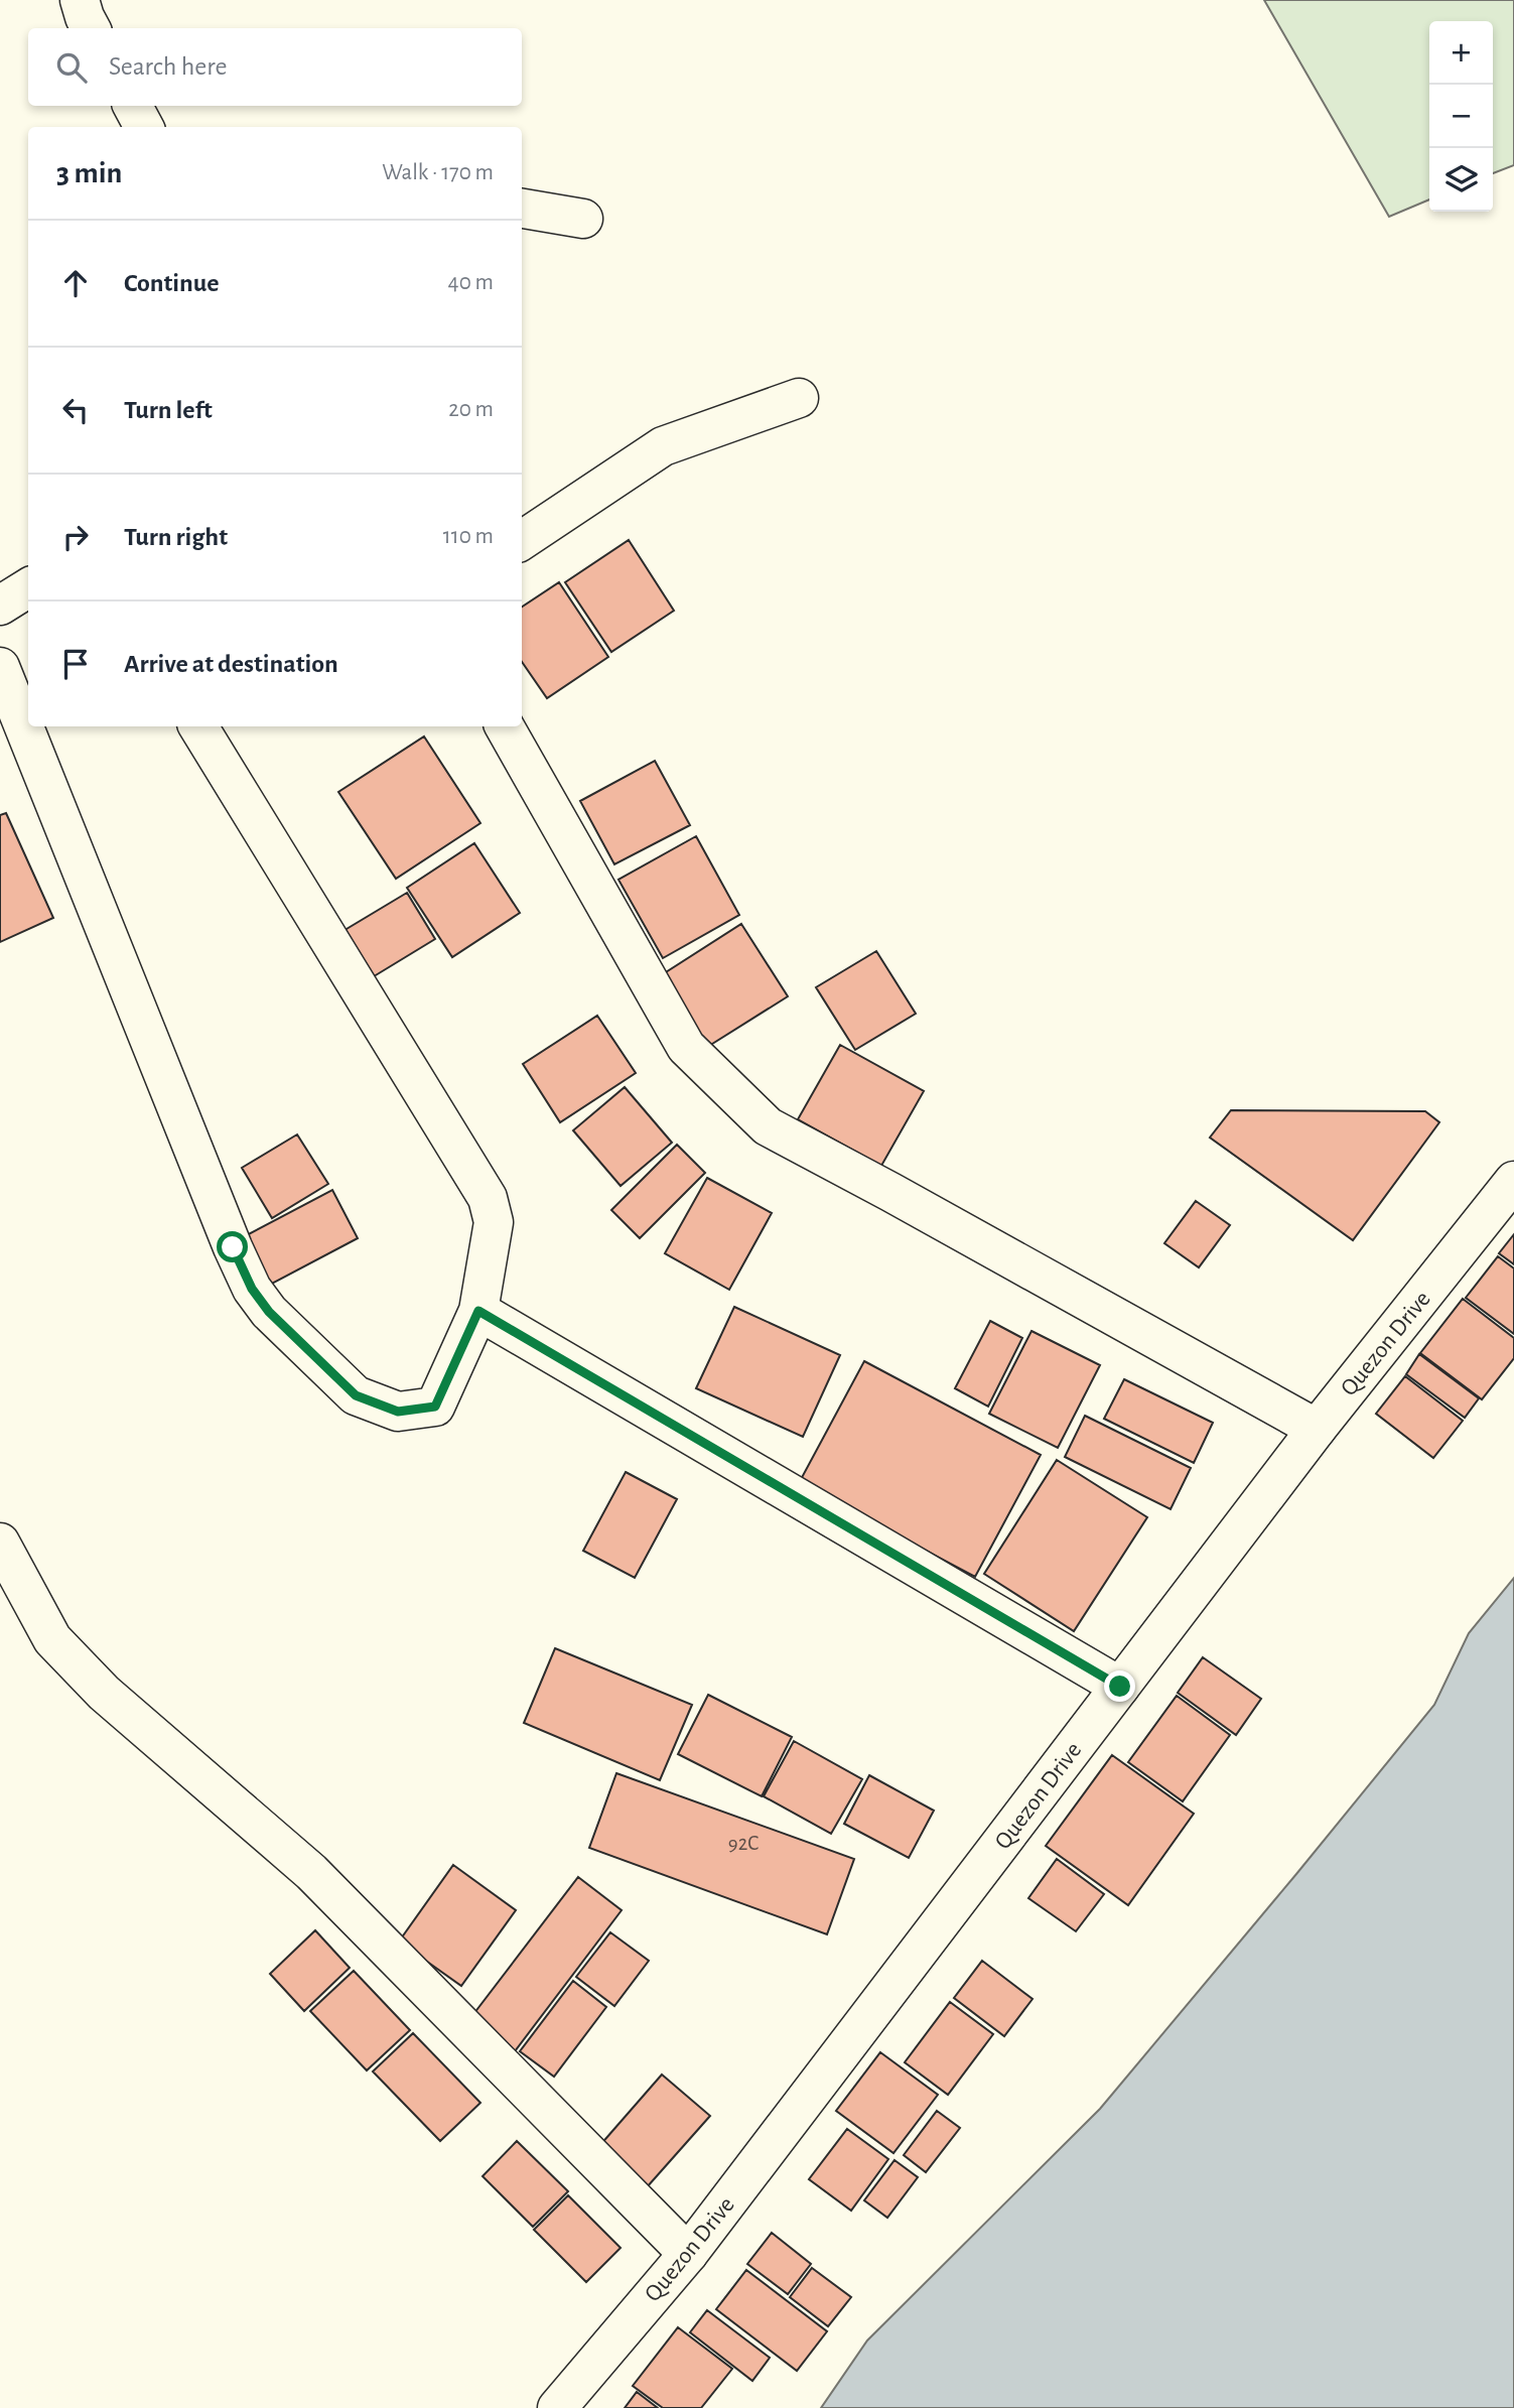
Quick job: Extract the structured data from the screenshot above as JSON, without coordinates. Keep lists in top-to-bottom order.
{
  "streets": {
    "main road": ["Quezon Drive"]
  },
  "house_numbers": ["92C"],
  "page": {
    "map_buttons": ["+", "−"],
    "search": "Search here",
    "heading": ["3 min", "Walk · 170 m"],
    "list": [
      ["Continue", "40 m"],
      ["Turn left", "20 m"],
      ["Turn right", "110 m"],
      "Arrive at destination"
    ]
  }
}
